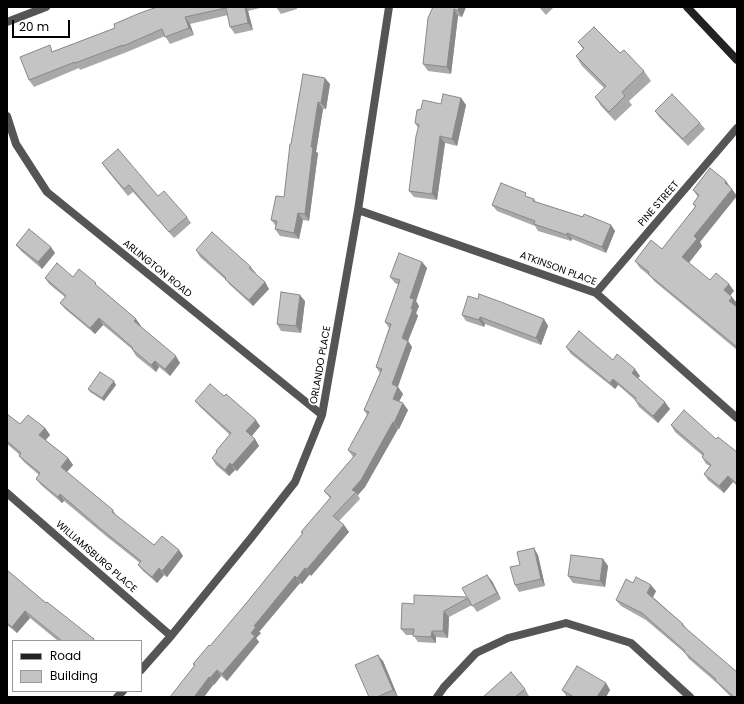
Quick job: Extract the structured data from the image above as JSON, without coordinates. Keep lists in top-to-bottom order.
{
  "streets": {
    "street": [
      "PINE STREET",
      "ARLINGTON ROAD",
      "ATKINSON PLACE",
      "ORLANDO PLACE",
      "WILLIAMSBURG PLACE"
    ]
  },
  "crossings": [
    ["PINE STREET", "ATKINSON PLACE"],
    ["ARLINGTON ROAD", "ORLANDO PLACE"],
    ["ATKINSON PLACE", "ORLANDO PLACE"],
    ["ORLANDO PLACE", "WILLIAMSBURG PLACE"]
  ],
  "legend": ["Road", "Building"],
  "scale_bar": "20 m"
}
